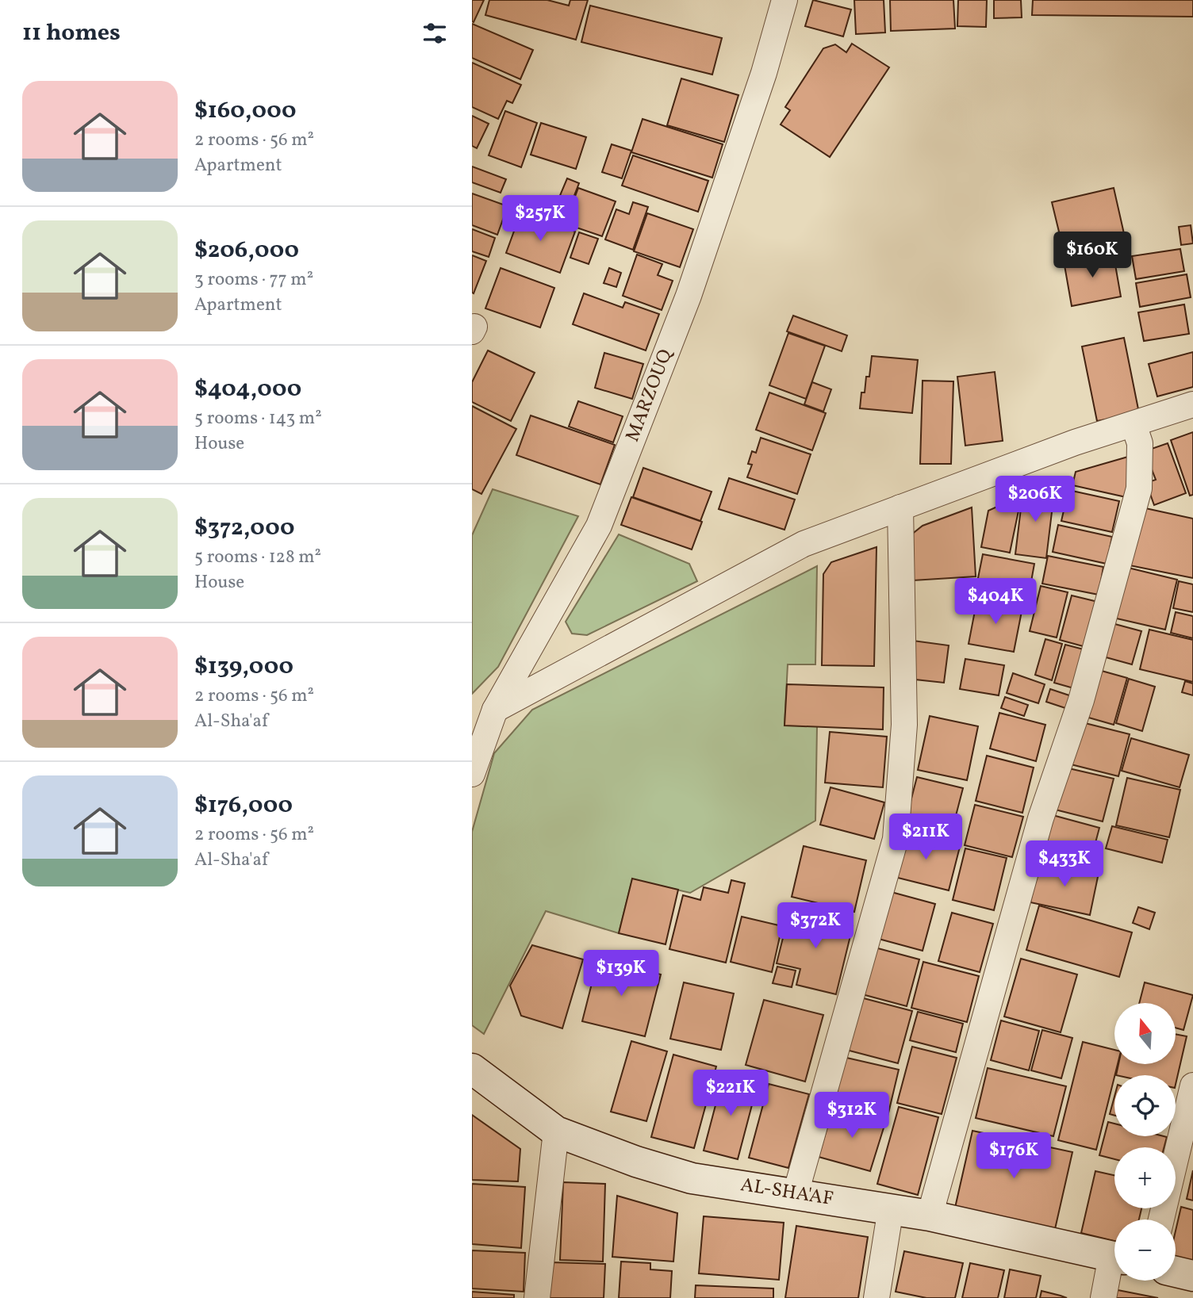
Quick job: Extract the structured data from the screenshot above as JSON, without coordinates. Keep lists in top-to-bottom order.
{
  "streets": {
    "street": ["MARZOUQ", "AL-SHA'AF"]
  },
  "north": "top",
  "page": {
    "heading": "11 homes",
    "list": [
      {
        "name": "$160,000",
        "note": "2 rooms · 56 m² · Apartment"
      },
      {
        "name": "$206,000",
        "note": "3 rooms · 77 m² · Apartment"
      },
      {
        "name": "$404,000",
        "note": "5 rooms · 143 m² · House"
      },
      {
        "name": "$372,000",
        "note": "5 rooms · 128 m² · House"
      },
      {
        "name": "$139,000",
        "note": "2 rooms · 56 m² · Al-Sha'af"
      },
      {
        "name": "$176,000",
        "note": "2 rooms · 56 m² · Al-Sha'af"
      }
    ],
    "price": [
      "$257K",
      "$160K",
      "$206K",
      "$404K",
      "$211K",
      "$433K",
      "$372K",
      "$139K",
      "$221K",
      "$312K",
      "$176K"
    ],
    "map_buttons": ["+", "−"]
  }
}
